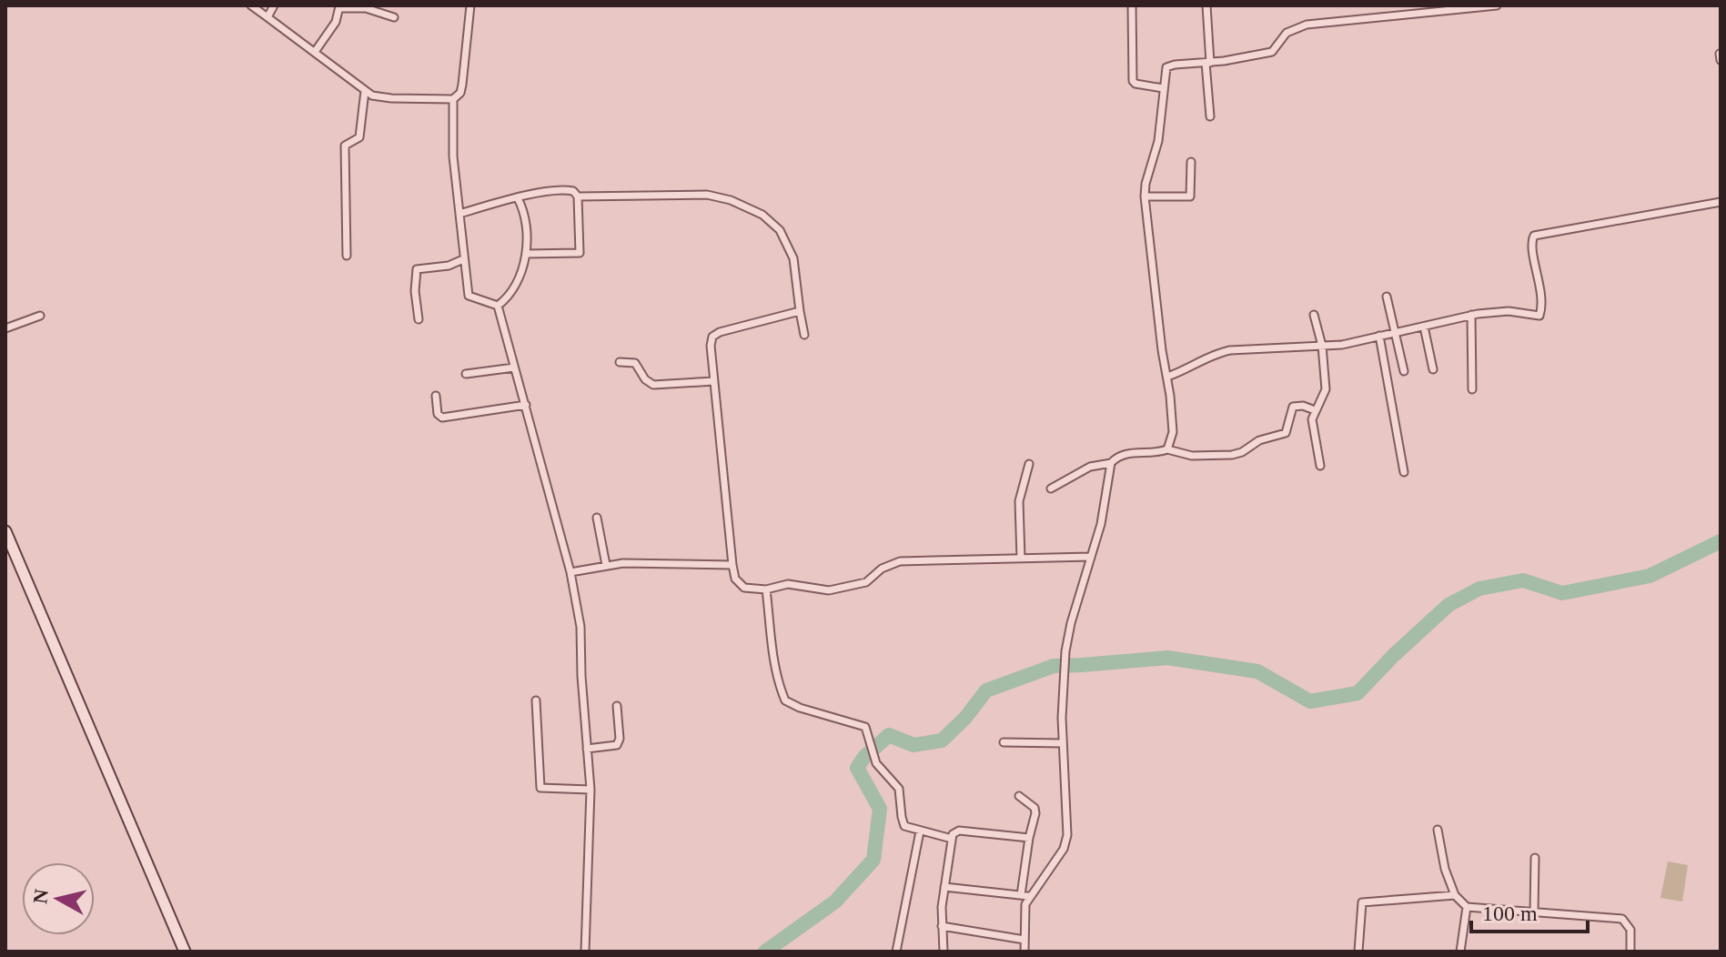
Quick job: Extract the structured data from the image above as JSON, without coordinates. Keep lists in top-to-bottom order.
{
  "scale_bar": "100 m",
  "north": "left"
}
